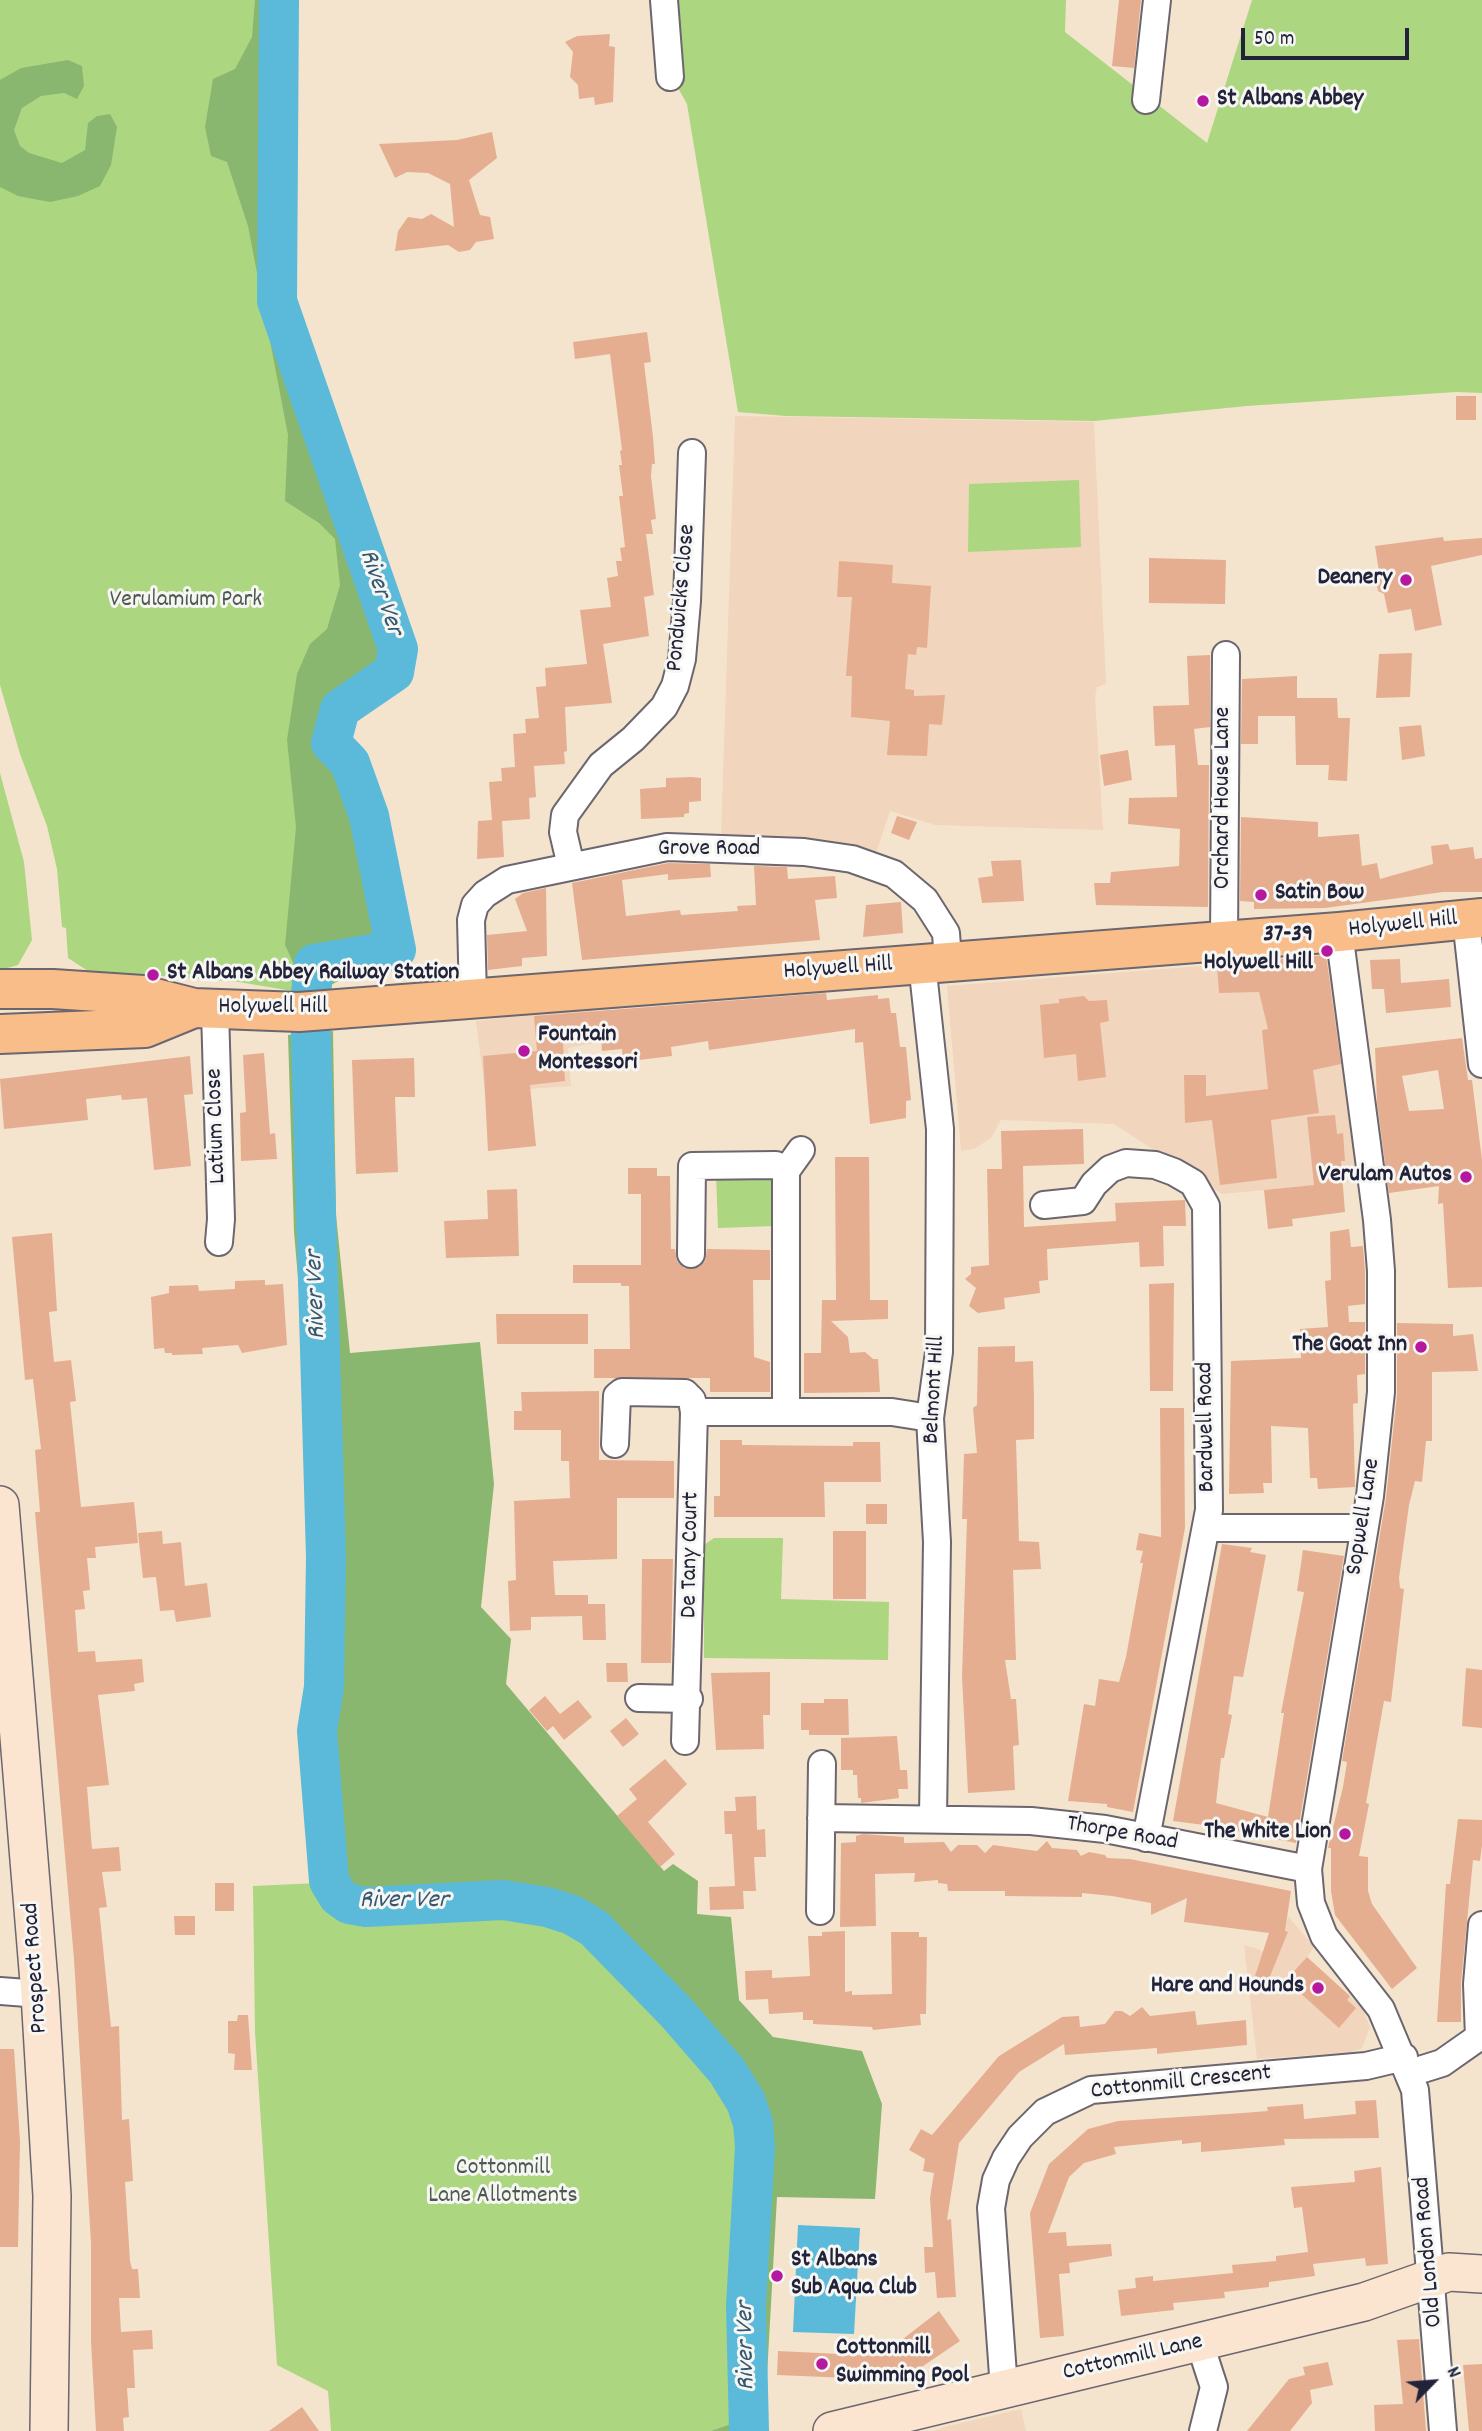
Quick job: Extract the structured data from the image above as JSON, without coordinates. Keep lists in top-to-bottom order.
{
  "streets": {
    "main road": ["Holywell Hill"],
    "street": [
      "Pondwicks Close",
      "Orchard House Lane",
      "Grove Road",
      "Latium Close",
      "Belmont Hill",
      "Bardwell Road",
      "Sopwell Lane",
      "De Tany Court",
      "Thorpe Road",
      "Prospect Road",
      "Cottonmill Crescent",
      "Old London Road",
      "Cottonmill Lane"
    ]
  },
  "crossings": [
    ["Pondwicks Close", "Grove Road"],
    ["Orchard House Lane", "Holywell Hill"],
    ["Grove Road", "Holywell Hill"],
    ["Grove Road", "Belmont Hill"],
    ["Holywell Hill", "Latium Close"],
    ["Holywell Hill", "Belmont Hill"],
    ["Holywell Hill", "Sopwell Lane"],
    ["Belmont Hill", "Thorpe Road"],
    ["Bardwell Road", "Thorpe Road"],
    ["Sopwell Lane", "Thorpe Road"],
    ["Sopwell Lane", "Cottonmill Crescent"],
    ["Sopwell Lane", "Old London Road"],
    ["Cottonmill Crescent", "Old London Road"],
    ["Cottonmill Crescent", "Cottonmill Lane"],
    ["Old London Road", "Cottonmill Lane"]
  ],
  "water": ["River Ver"],
  "parks": ["Verulamium Park", "Cottonmill Lane Allotments"],
  "places": [
    "St Albans Abbey",
    "Deanery",
    "Satin Bow",
    "37-39 Holywell Hill",
    "St Albans Abbey Railway Station",
    "Fountain Montessori",
    "Verulam Autos",
    "The Goat Inn",
    "The White Lion",
    "Hare and Hounds",
    "St Albans Sub Aqua Club",
    "Cottonmill Swimming Pool"
  ],
  "scale_bar": "50 m",
  "north": "top right"
}
